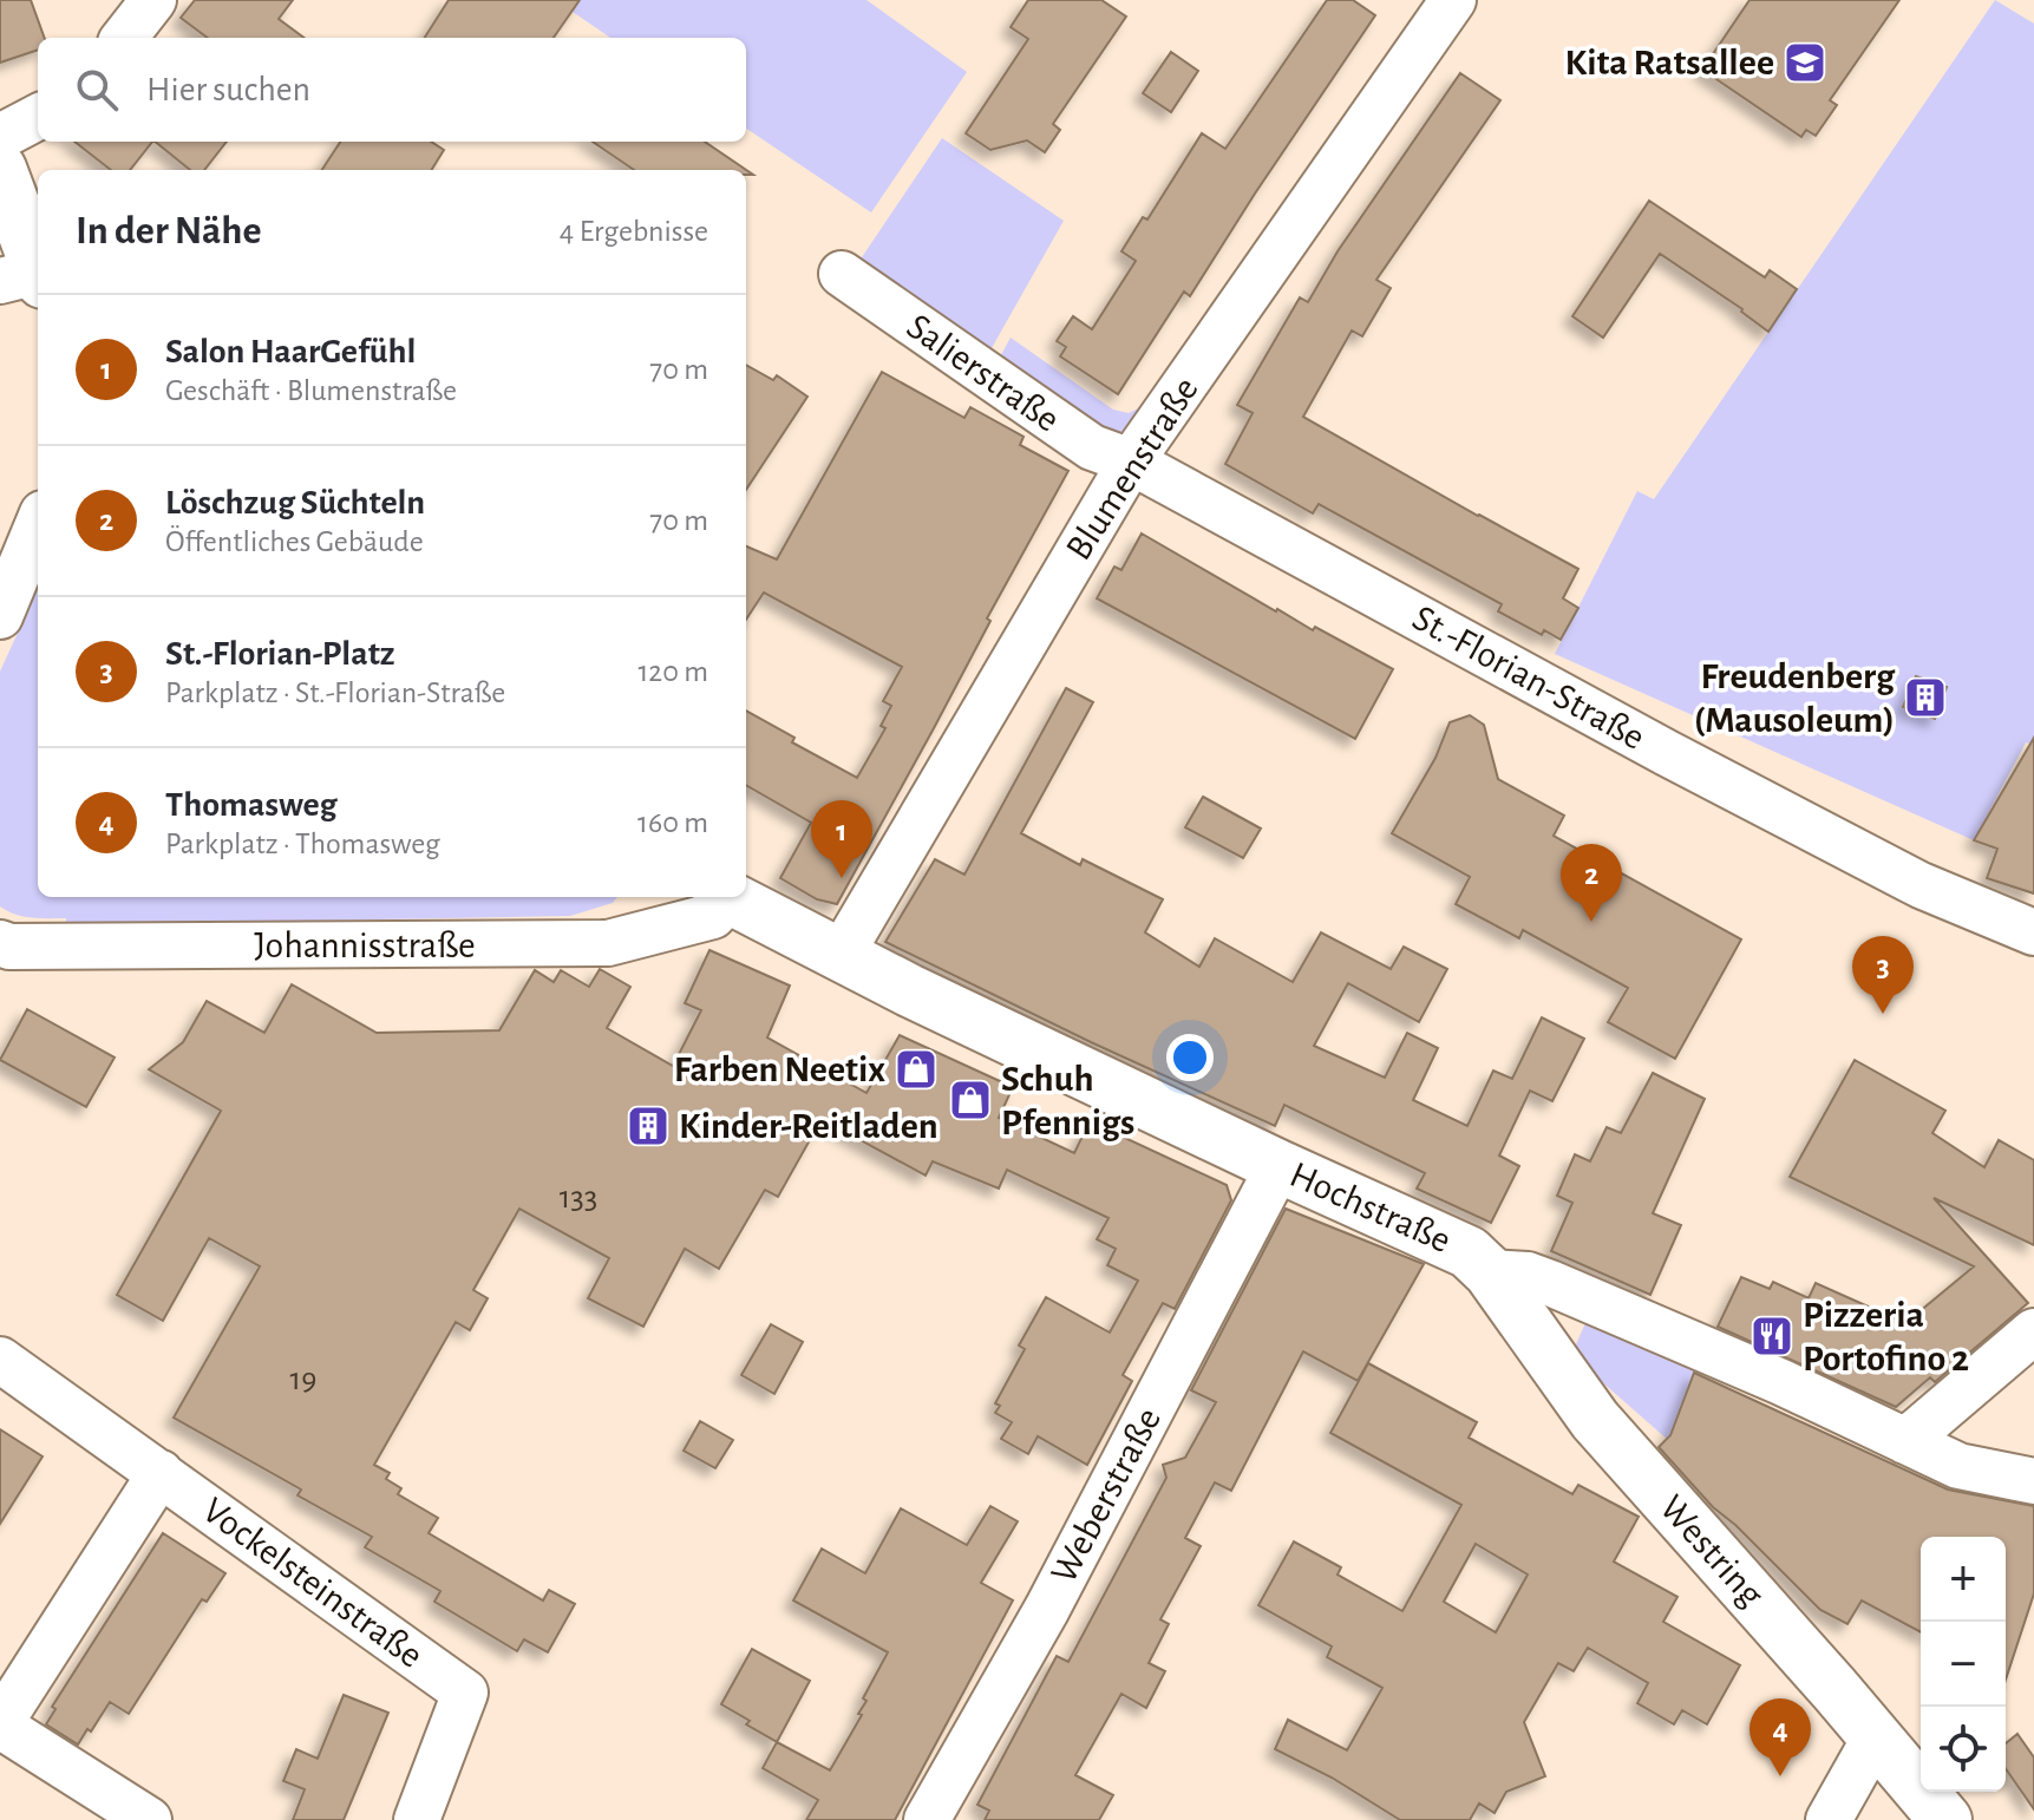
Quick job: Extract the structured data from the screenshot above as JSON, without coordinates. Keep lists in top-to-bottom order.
{
  "streets": {
    "main road": ["Hochstraße", "Westring"],
    "street": [
      "Salierstraße",
      "Blumenstraße",
      "St.-Florian-Straße",
      "Johannisstraße",
      "Weberstraße",
      "Vockelsteinstraße"
    ]
  },
  "crossings": [
    ["Salierstraße", "Blumenstraße"],
    ["Salierstraße", "St.-Florian-Straße"],
    ["Blumenstraße", "St.-Florian-Straße"],
    ["Blumenstraße", "Hochstraße"],
    ["Hochstraße", "Weberstraße"],
    ["Hochstraße", "Westring"]
  ],
  "places": {
    "school or university": ["Kita Ratsallee"],
    "building": ["Freudenberg (Mausoleum)", "Kinder-Reitladen"],
    "shop": ["Farben Neetix", "Schuh Pfennigs"],
    "restaurant": ["Pizzeria Portofino 2"]
  },
  "house_numbers": ["133", "19"],
  "page": {
    "search": "Hier suchen",
    "heading": ["In der Nähe", "4 Ergebnisse"],
    "list": [
      {
        "mark": "1",
        "name": "Salon HaarGefühl",
        "note": "Geschäft · Blumenstraße",
        "value": "70 m"
      },
      {
        "mark": "2",
        "name": "Löschzug Süchteln",
        "note": "Öffentliches Gebäude",
        "value": "70 m"
      },
      {
        "mark": "3",
        "name": "St.-Florian-Platz",
        "note": "Parkplatz · St.-Florian-Straße",
        "value": "120 m"
      },
      {
        "mark": "4",
        "name": "Thomasweg",
        "note": "Parkplatz · Thomasweg",
        "value": "160 m"
      }
    ],
    "pins": [
      "1",
      "2",
      "3",
      "4"
    ],
    "map_buttons": ["+", "−"]
  }
}
